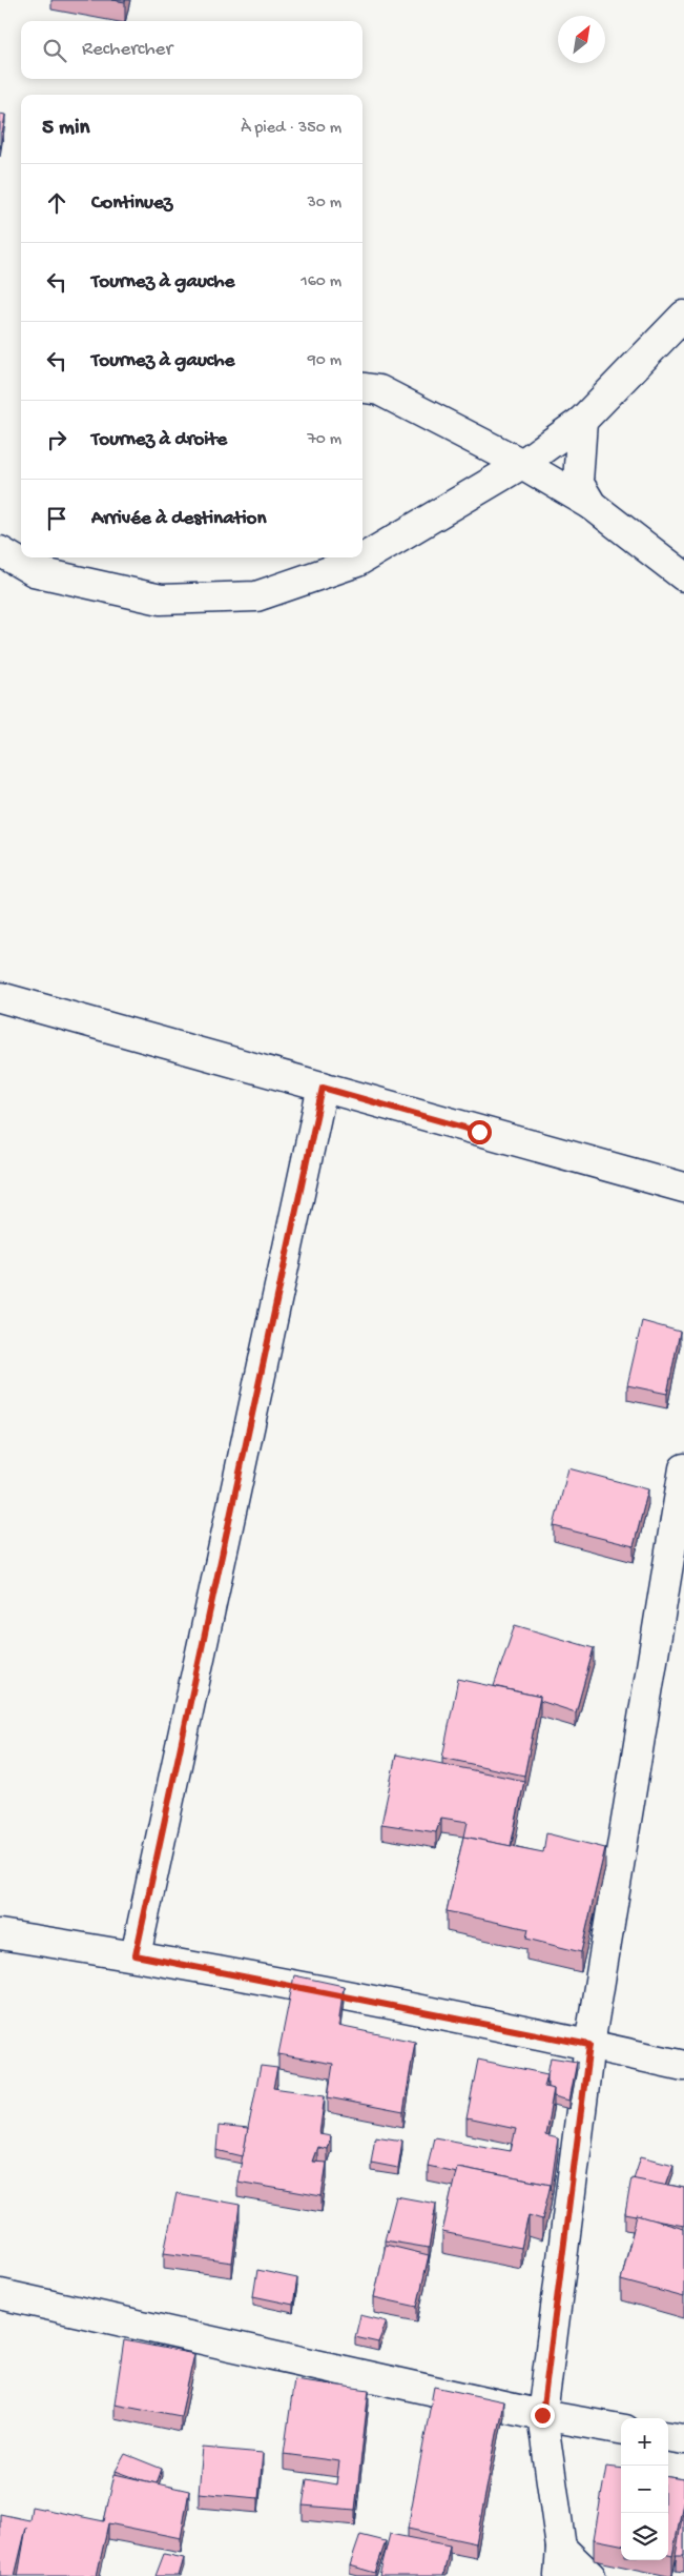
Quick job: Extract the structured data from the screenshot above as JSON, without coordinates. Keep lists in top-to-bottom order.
{
  "north": "top right",
  "page": {
    "search": "Rechercher",
    "heading": ["5 min", "À pied · 350 m"],
    "list": [
      ["Continuez", "30 m"],
      ["Tournez à gauche", "160 m"],
      ["Tournez à gauche", "90 m"],
      ["Tournez à droite", "70 m"],
      "Arrivée à destination"
    ],
    "map_buttons": ["+", "−"]
  }
}
